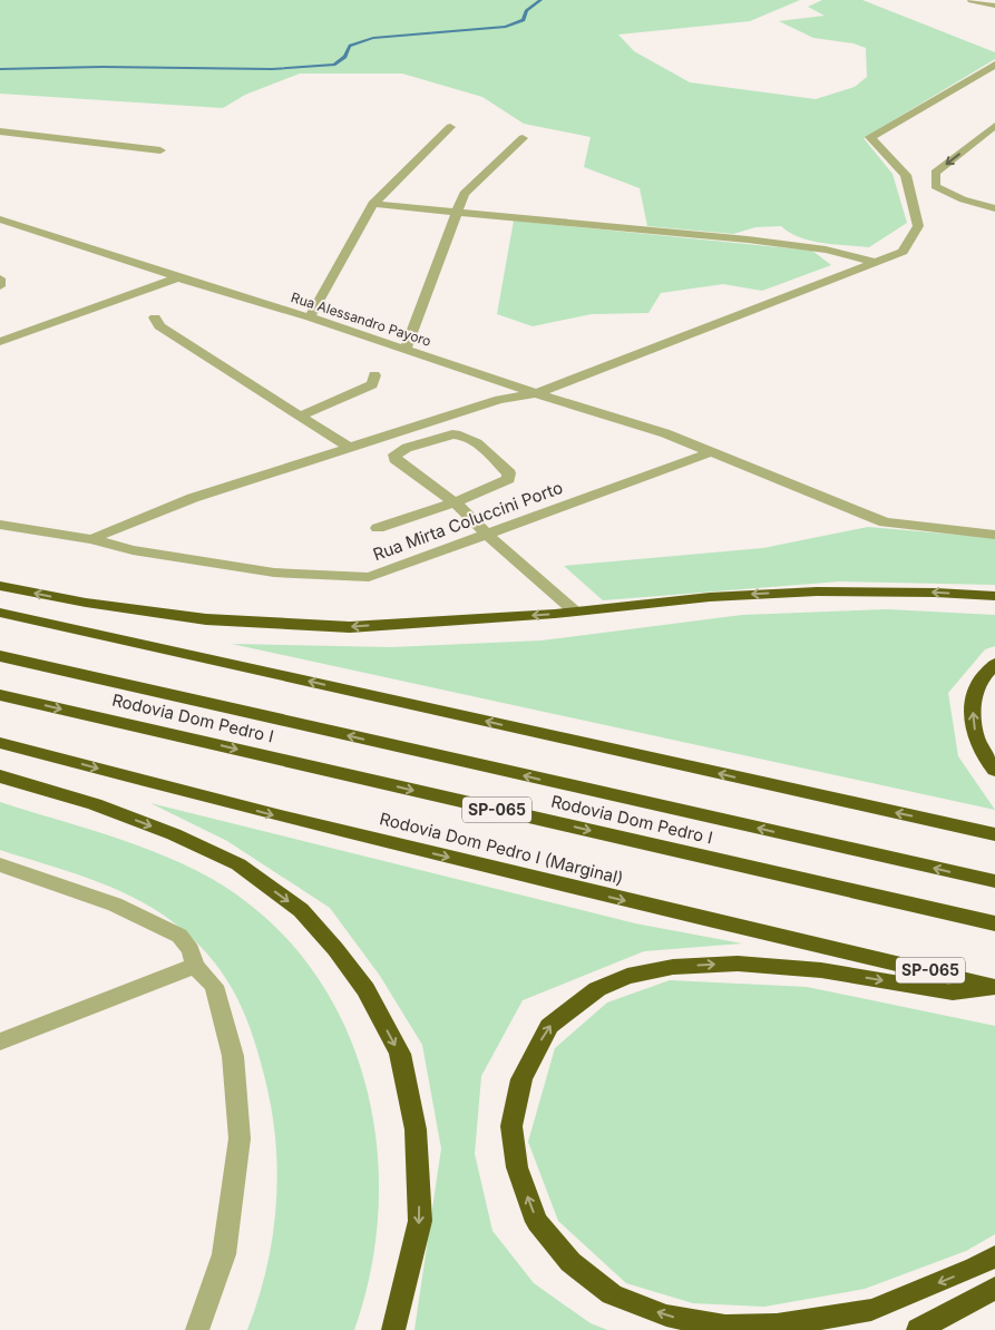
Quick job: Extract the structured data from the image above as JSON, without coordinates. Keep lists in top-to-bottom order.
{
  "streets": {
    "highway": ["Rodovia Dom Pedro I", "SP-065", "Rodovia Dom Pedro I (Marginal)"],
    "street": ["Rua Alessandro Payoro", "Rua Mirta Coluccini Porto"]
  },
  "crossings": [
    ["Rua Alessandro Payoro", "Rua Mirta Coluccini Porto"]
  ]
}
